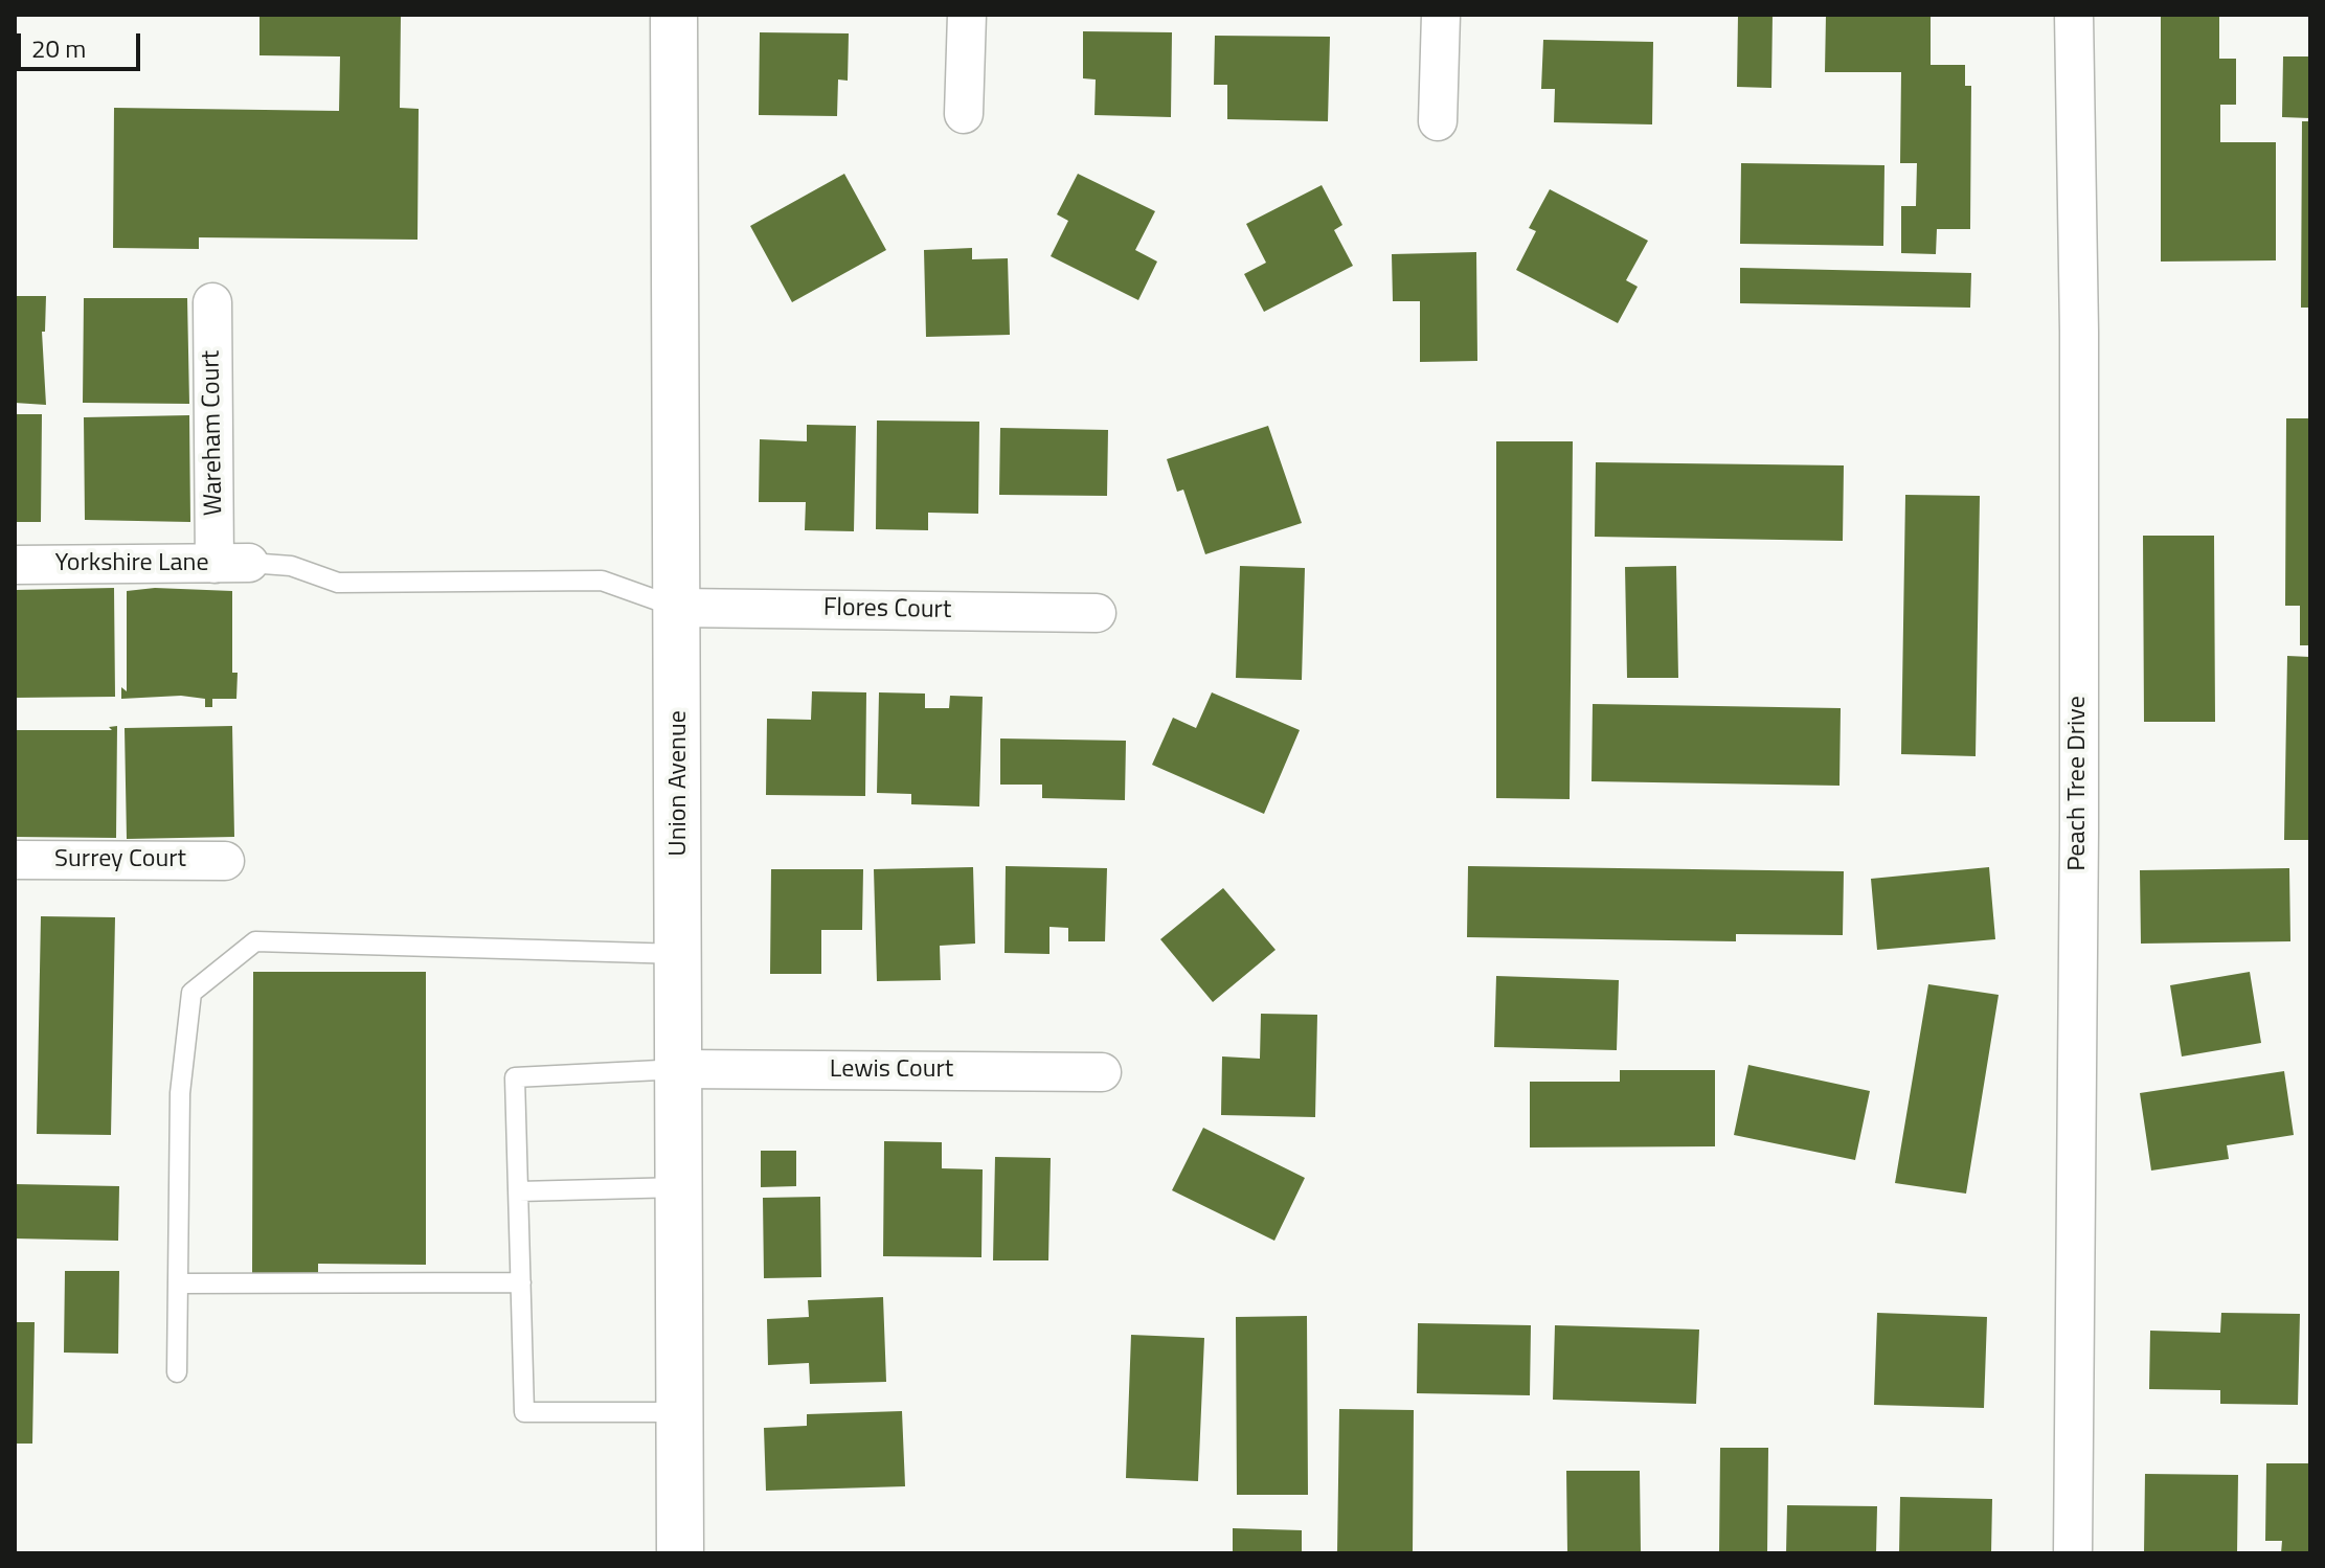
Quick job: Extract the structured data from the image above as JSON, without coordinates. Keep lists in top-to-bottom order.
{
  "streets": {
    "street": [
      "Wareham Court",
      "Yorkshire Lane",
      "Flores Court",
      "Union Avenue",
      "Peach Tree Drive",
      "Surrey Court",
      "Lewis Court"
    ]
  },
  "crossings": [
    ["Wareham Court", "Yorkshire Lane"],
    ["Flores Court", "Union Avenue"],
    ["Union Avenue", "Lewis Court"]
  ],
  "scale_bar": "20 m"
}
